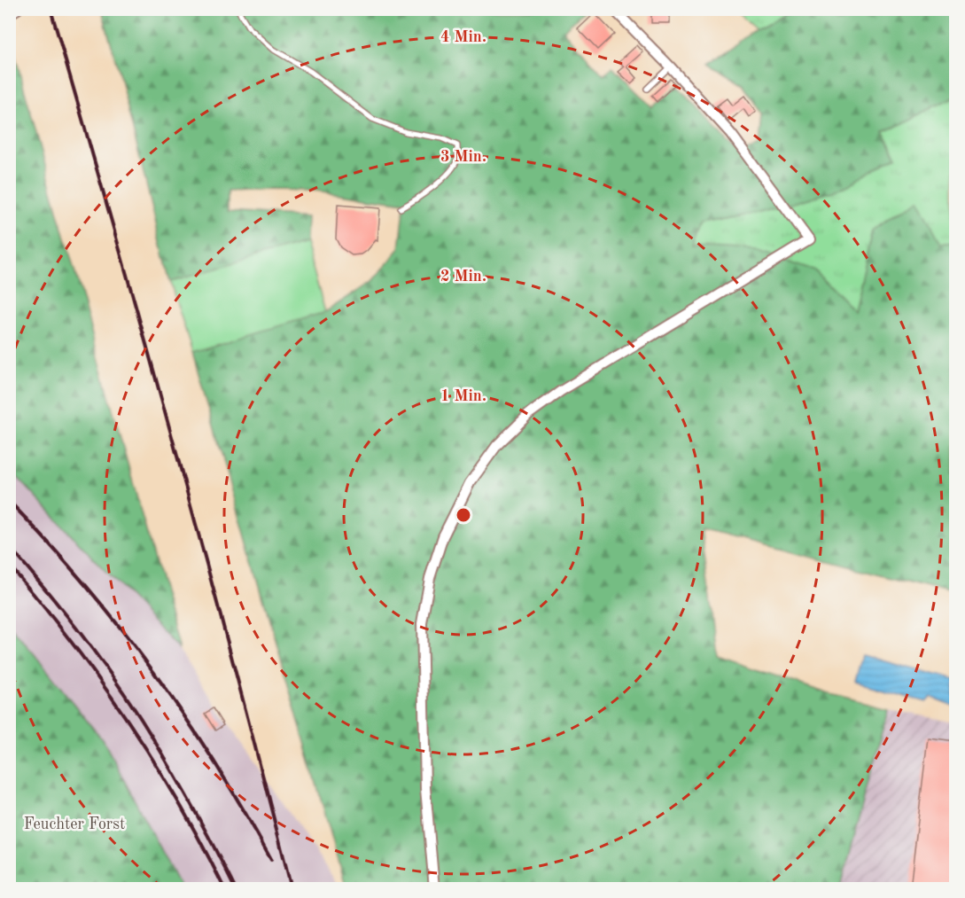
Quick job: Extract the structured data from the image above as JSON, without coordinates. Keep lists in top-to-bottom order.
{
  "parks": ["Feuchter Forst"],
  "rings": [
    "4 Min.",
    "3 Min.",
    "2 Min.",
    "1 Min."
  ]
}
